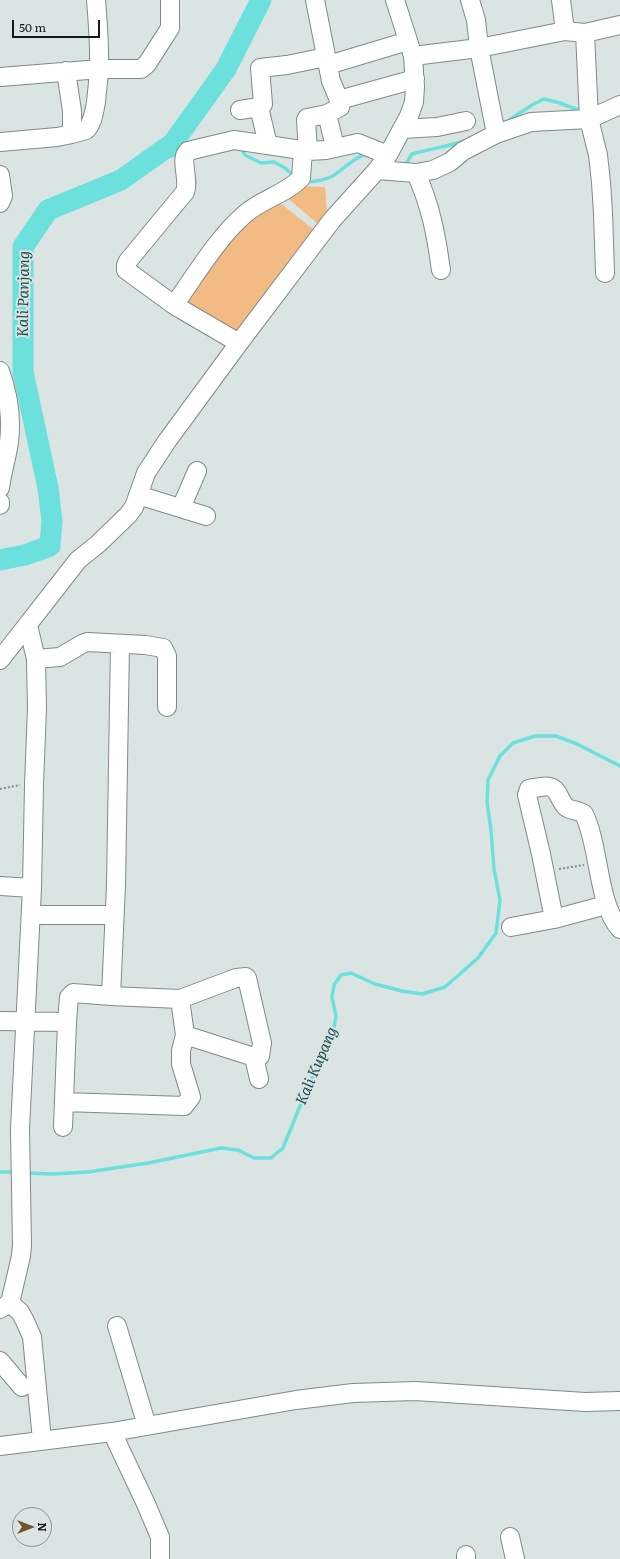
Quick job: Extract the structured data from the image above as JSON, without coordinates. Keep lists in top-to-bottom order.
{
  "water": ["Kali Panjang", "Kali Kupang"],
  "scale_bar": "50 m",
  "north": "right"
}
